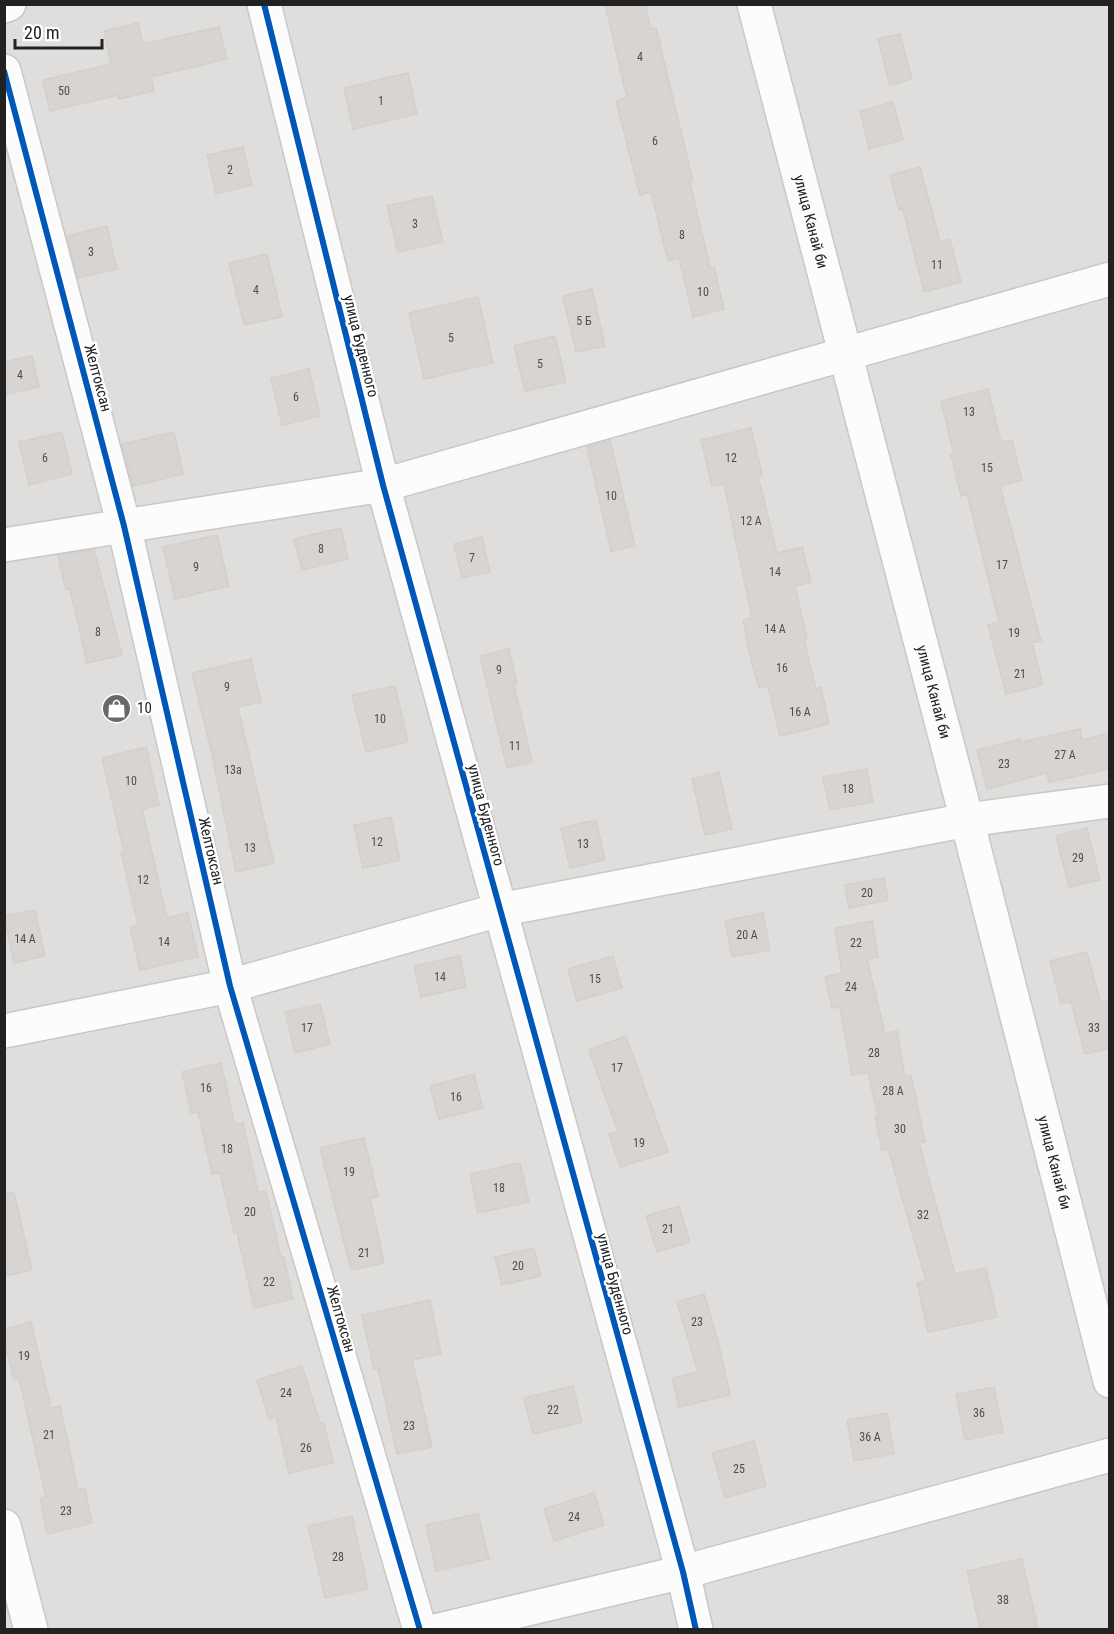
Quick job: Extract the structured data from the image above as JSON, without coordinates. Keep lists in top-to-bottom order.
{
  "streets": {
    "street": ["улица Канай би", "улица Буденного", "Желтоксан"]
  },
  "places": {
    "shop": ["10"]
  },
  "house_numbers": [
    "4",
    "50",
    "1",
    "6",
    "2",
    "3",
    "8",
    "3",
    "11",
    "4",
    "10",
    "5 Б",
    "5",
    "5",
    "4",
    "6",
    "13",
    "6",
    "12",
    "15",
    "10",
    "12 А",
    "8",
    "7",
    "17",
    "9",
    "14",
    "14 А",
    "8",
    "19",
    "16",
    "9",
    "21",
    "9",
    "16 А",
    "10",
    "11",
    "27 А",
    "23",
    "13а",
    "10",
    "18",
    "12",
    "13",
    "13",
    "29",
    "12",
    "20",
    "20 А",
    "14 А",
    "14",
    "22",
    "14",
    "15",
    "24",
    "17",
    "33",
    "28",
    "17",
    "16",
    "28 А",
    "16",
    "30",
    "19",
    "18",
    "19",
    "18",
    "20",
    "32",
    "21",
    "21",
    "20",
    "22",
    "23",
    "19",
    "24",
    "22",
    "36",
    "23",
    "21",
    "36 А",
    "26",
    "25",
    "23",
    "24",
    "28",
    "38"
  ],
  "scale_bar": "20 m"
}
